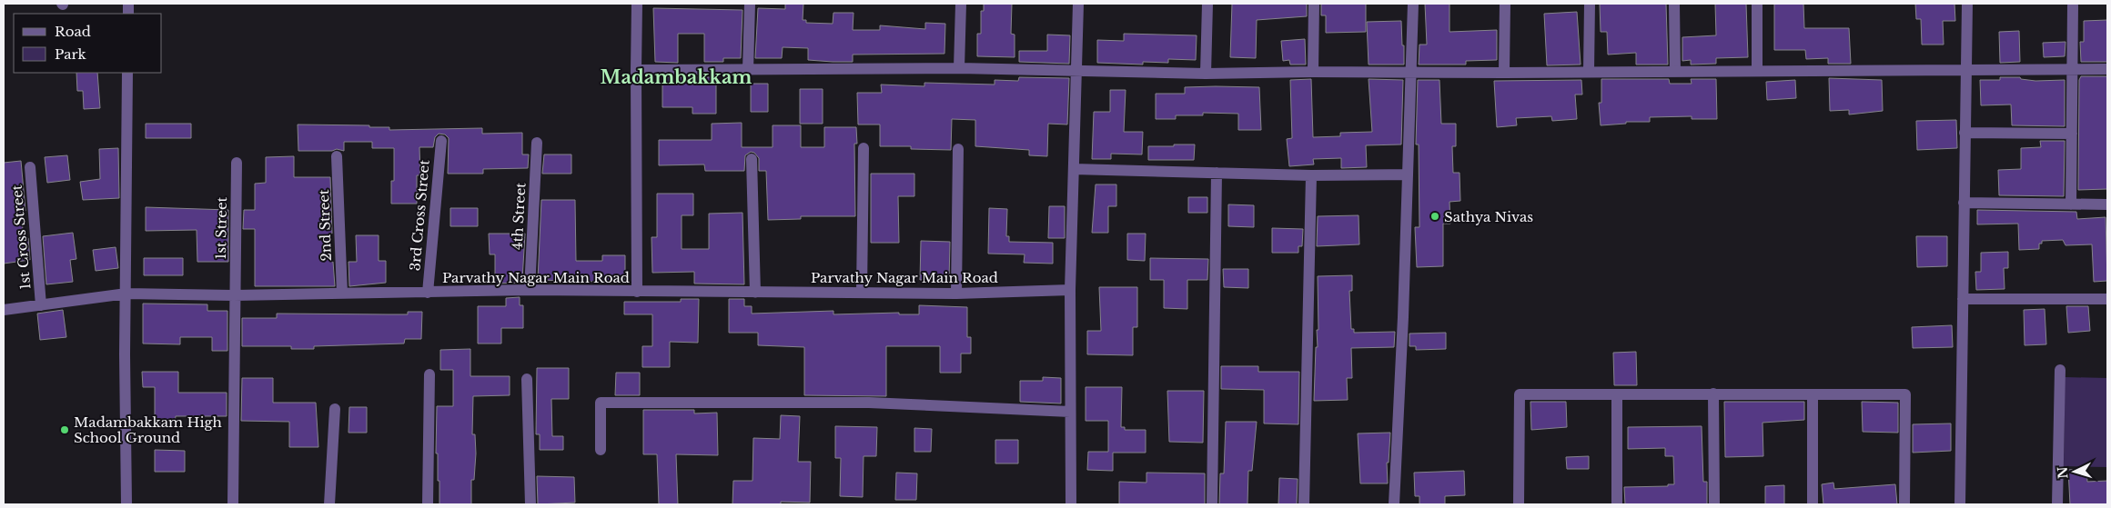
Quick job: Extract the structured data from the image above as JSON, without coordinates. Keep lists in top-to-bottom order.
{
  "streets": {
    "street": [
      "3rd Cross Street",
      "4th Street",
      "2nd Street",
      "1st Street",
      "1st Cross Street",
      "Parvathy Nagar Main Road"
    ]
  },
  "crossings": [
    ["3rd Cross Street", "Parvathy Nagar Main Road"],
    ["4th Street", "Parvathy Nagar Main Road"],
    ["2nd Street", "Parvathy Nagar Main Road"],
    ["1st Street", "Parvathy Nagar Main Road"],
    ["1st Cross Street", "Parvathy Nagar Main Road"]
  ],
  "districts": ["Madambakkam"],
  "places": ["Sathya Nivas", "Madambakkam High School Ground"],
  "legend": ["Road", "Park"],
  "north": "left"
}
